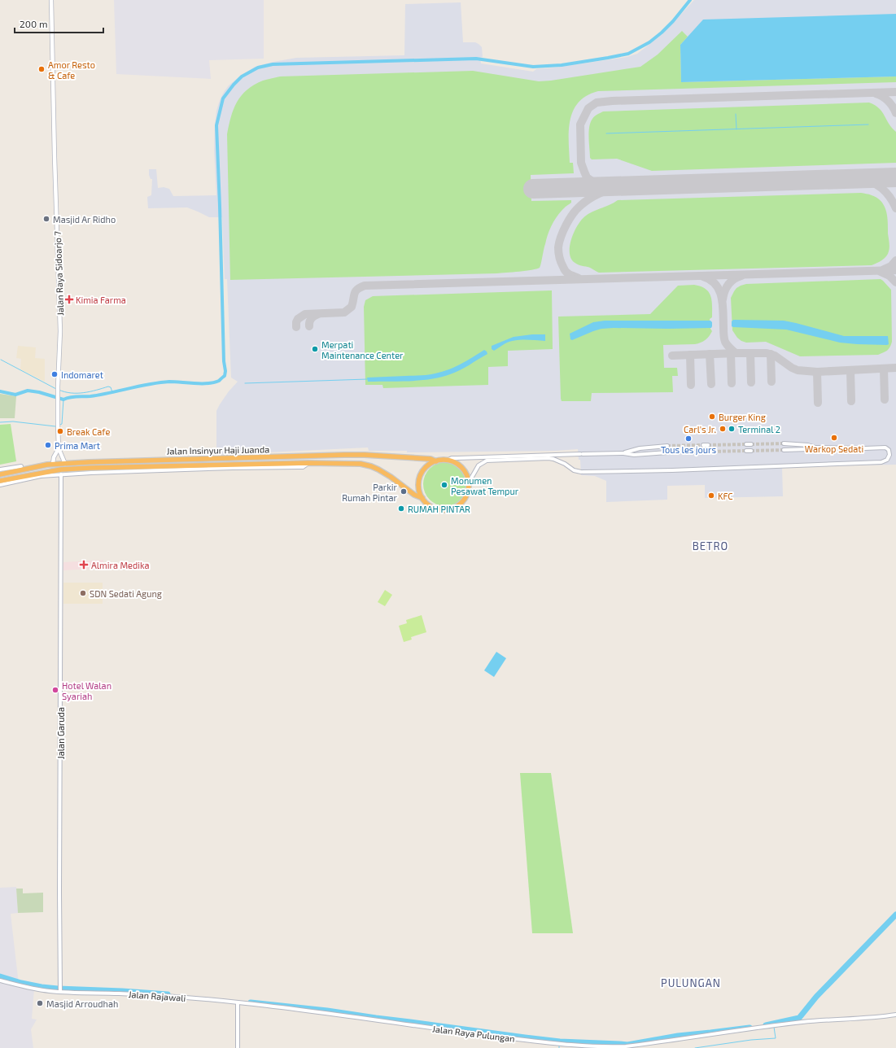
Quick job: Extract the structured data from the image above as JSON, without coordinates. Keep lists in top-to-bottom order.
{
  "streets": {
    "highway": ["Jalan Insinyur Haji Juanda"],
    "main road": ["Jalan Raya Sidoarjo 7"],
    "street": ["Jalan Garuda", "Jalan Rajawali", "Jalan Raya Pulungan"]
  },
  "crossings": [
    ["Jalan Raya Sidoarjo 7", "Jalan Insinyur Haji Juanda"],
    ["Jalan Insinyur Haji Juanda", "Jalan Garuda"],
    ["Jalan Garuda", "Jalan Rajawali"],
    ["Jalan Rajawali", "Jalan Raya Pulungan"]
  ],
  "districts": ["BETRO", "PULUNGAN"],
  "places": {
    "other": [
      "Amor Resto & Cafe",
      "Masjid Ar Ridho",
      "Merpati Maintenance Center",
      "Indomaret",
      "Burger King",
      "Carl's Jr.",
      "Terminal 2",
      "Break Cafe",
      "Warkop Sedati",
      "Tous les jours",
      "Prima Mart",
      "Monumen Pesawat Tempur",
      "Parkir Rumah Pintar",
      "KFC",
      "RUMAH PINTAR",
      "SDN Sedati Agung",
      "Hotel Walan Syariah",
      "Masjid Arroudhah"
    ],
    "health": ["Kimia Farma", "Almira Medika"]
  },
  "scale_bar": "200 m"
}
